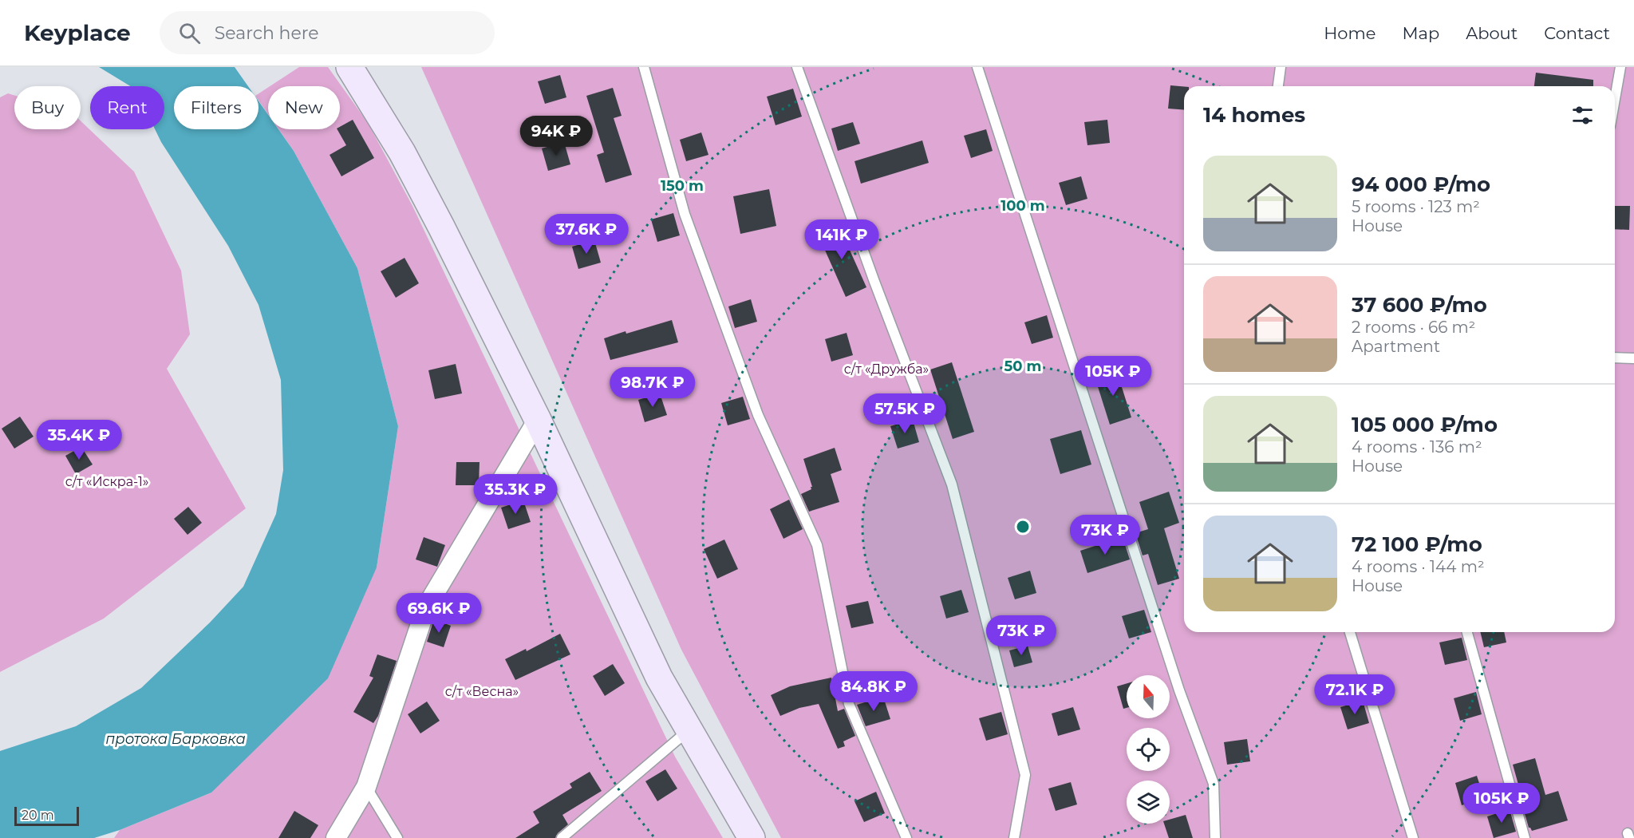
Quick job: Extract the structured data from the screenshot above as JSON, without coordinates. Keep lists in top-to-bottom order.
{
  "water": ["протока Барковка"],
  "parks": ["с/т «Дружба»", "с/т «Искра-1»", "с/т «Весна»"],
  "scale_bar": "20 m",
  "north": "top",
  "page": {
    "header": "Keyplace",
    "search": "Search here",
    "nav": [
      "Home",
      "Map",
      "About",
      "Contact"
    ],
    "chip": [
      "Buy",
      "Rent",
      "Filters",
      "New"
    ],
    "heading": "14 homes",
    "price": [
      "94K ₽",
      "37.6K ₽",
      "141K ₽",
      "105K ₽",
      "98.7K ₽",
      "57.5K ₽",
      "35.4K ₽",
      "35.3K ₽",
      "73K ₽",
      "69.6K ₽",
      "73K ₽",
      "84.8K ₽",
      "72.1K ₽",
      "105K ₽"
    ],
    "list": [
      {
        "name": "94 000 ₽/mo",
        "note": "5 rooms · 123 m² · House"
      },
      {
        "name": "37 600 ₽/mo",
        "note": "2 rooms · 66 m² · Apartment"
      },
      {
        "name": "105 000 ₽/mo",
        "note": "4 rooms · 136 m² · House"
      },
      {
        "name": "72 100 ₽/mo",
        "note": "4 rooms · 144 m² · House"
      }
    ],
    "scale": "20 m"
  },
  "rings": ["150 m", "100 m", "50 m"]
}
